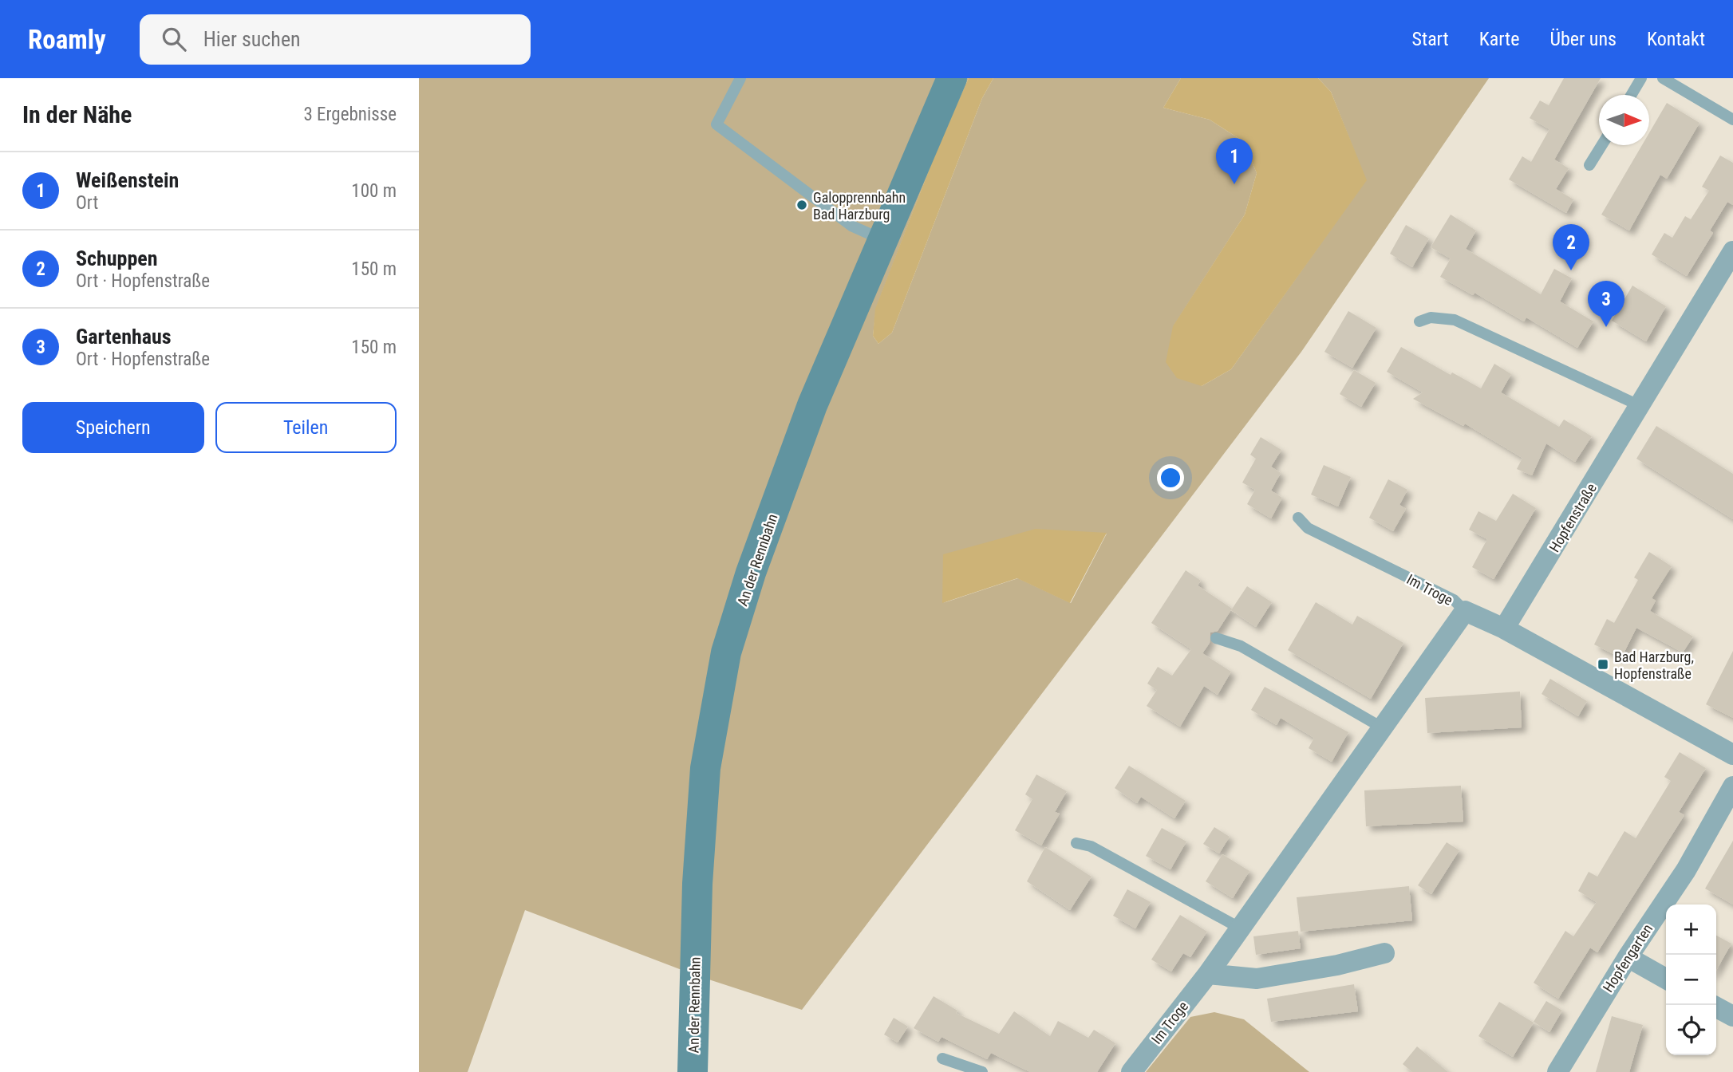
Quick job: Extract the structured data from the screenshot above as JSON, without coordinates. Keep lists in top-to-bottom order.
{
  "streets": {
    "main road": ["An der Rennbahn"],
    "street": ["Hopfenstraße", "Im Troge", "Hopfengarten"]
  },
  "places": {
    "other": ["Galopprennbahn Bad Harzburg"],
    "transit": ["Bad Harzburg, Hopfenstraße"]
  },
  "north": "right",
  "page": {
    "header": "Roamly",
    "search": "Hier suchen",
    "nav": [
      "Start",
      "Karte",
      "Über uns",
      "Kontakt"
    ],
    "heading": ["In der Nähe", "3 Ergebnisse"],
    "pins": ["1", "2", "3"],
    "list": [
      {
        "mark": "1",
        "name": "Weißenstein",
        "note": "Ort",
        "value": "100 m"
      },
      {
        "mark": "2",
        "name": "Schuppen",
        "note": "Ort · Hopfenstraße",
        "value": "150 m"
      },
      {
        "mark": "3",
        "name": "Gartenhaus",
        "note": "Ort · Hopfenstraße",
        "value": "150 m"
      }
    ],
    "buttons": ["Speichern", "Teilen"],
    "map_buttons": ["+", "−"]
  }
}
